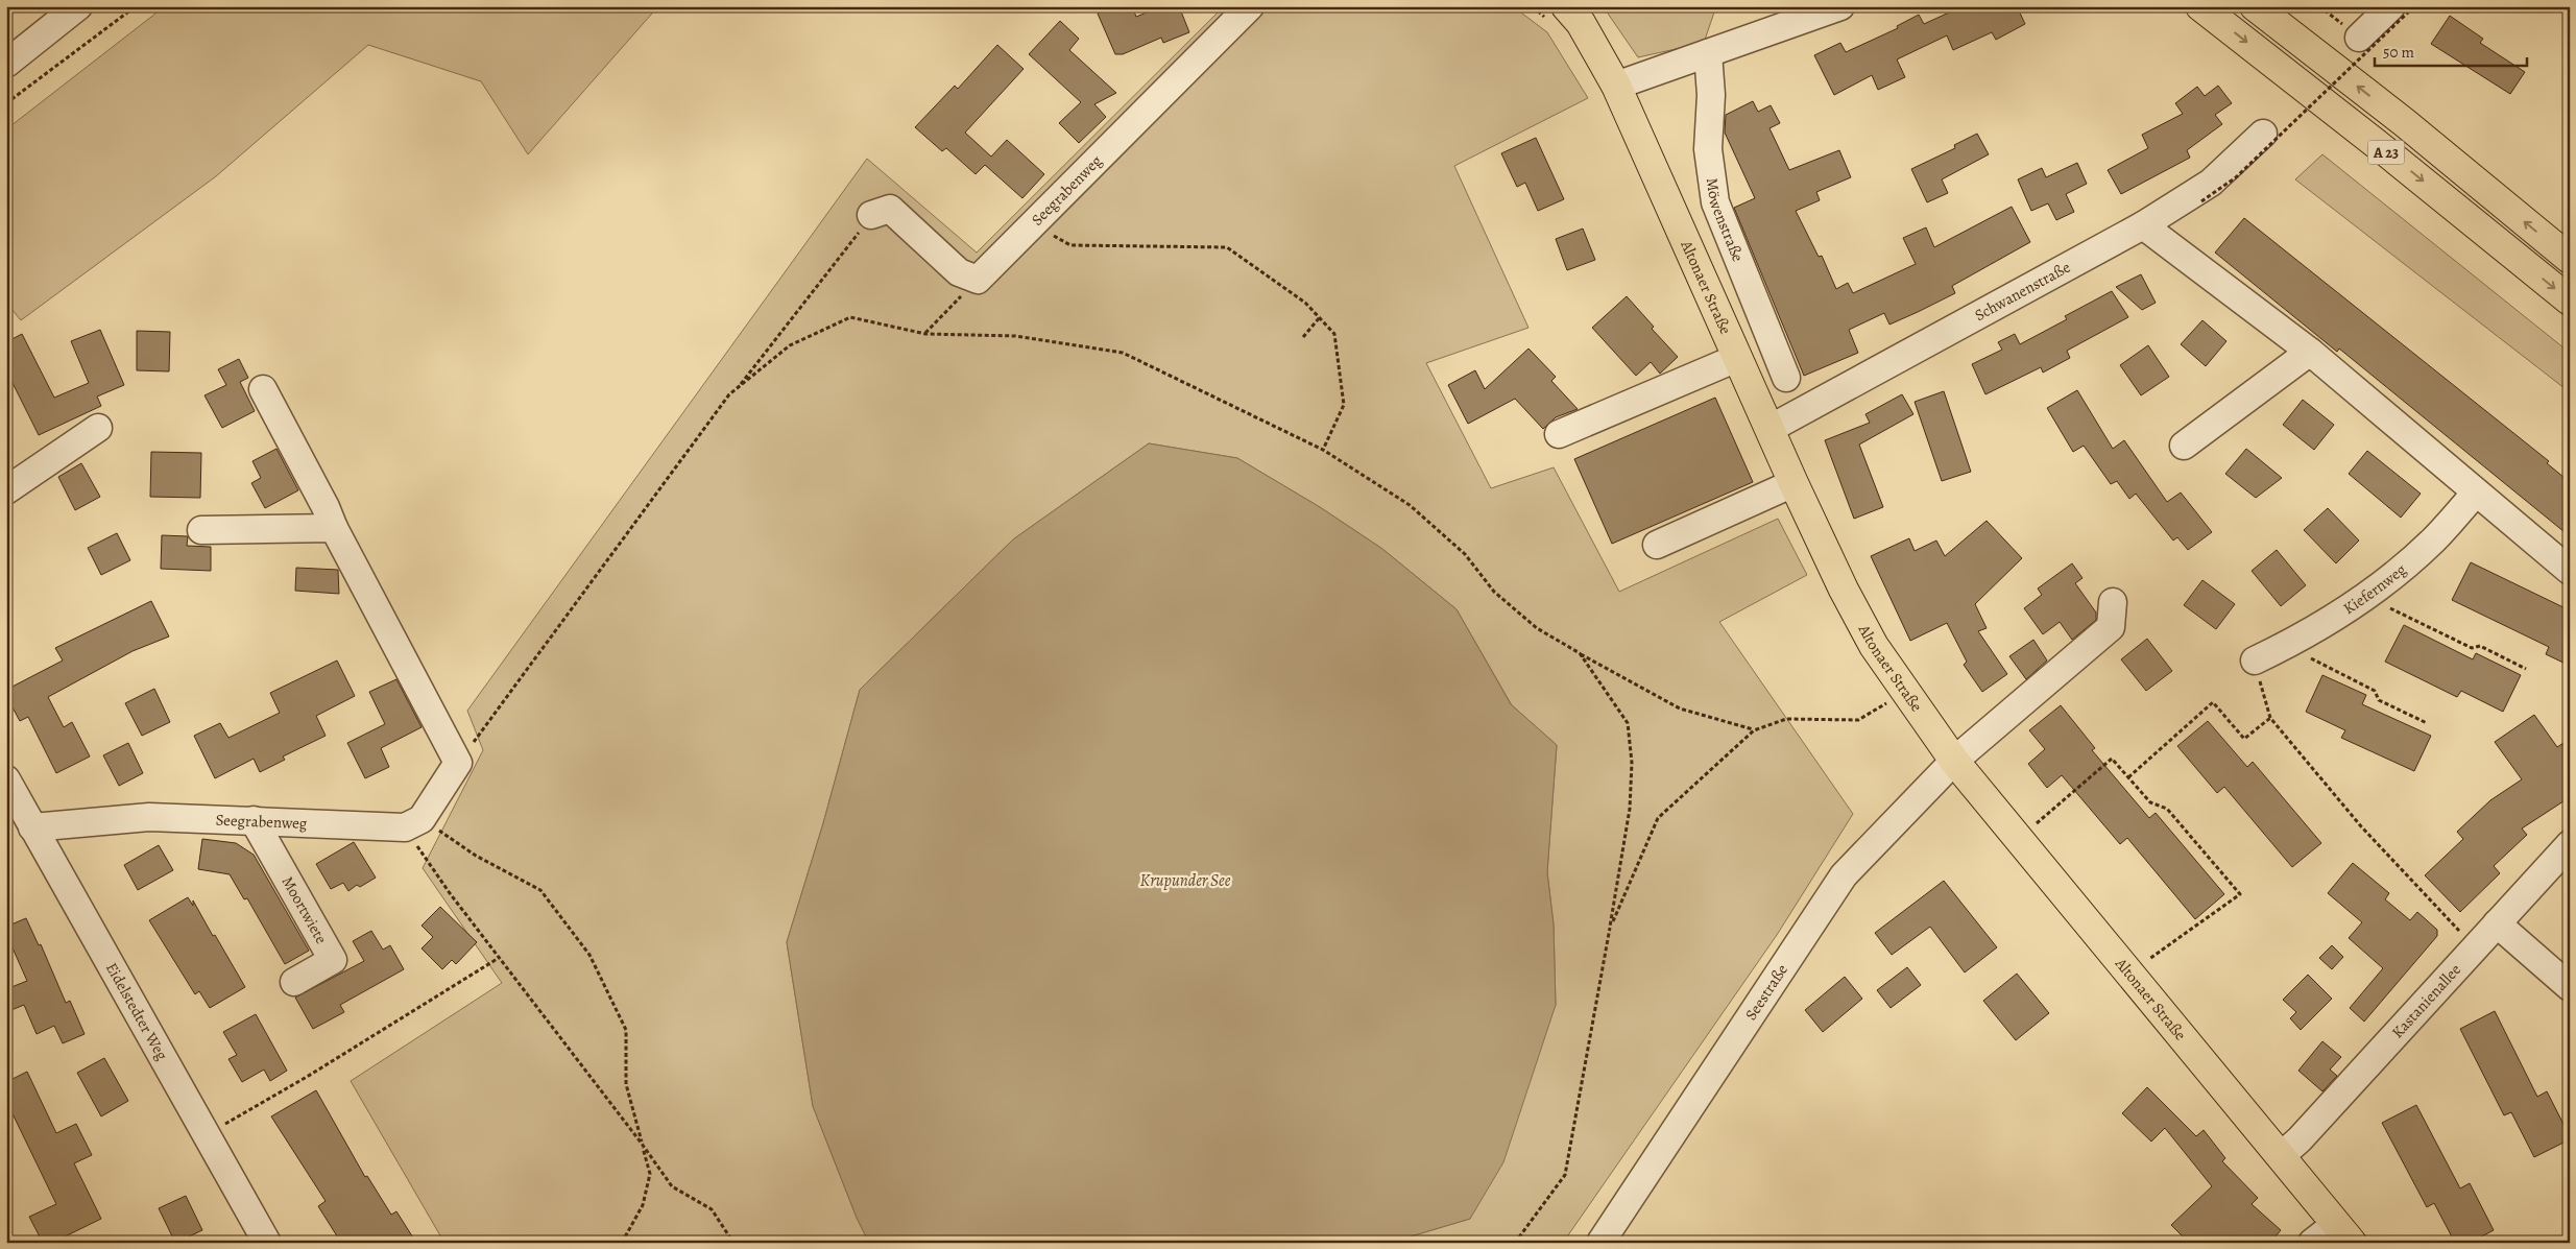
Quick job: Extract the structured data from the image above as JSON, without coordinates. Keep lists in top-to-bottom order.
{
  "streets": {
    "main road": ["A 23", "Altonaer Straße"],
    "street": [
      "Seegrabenweg",
      "Möwenstraße",
      "Schwanenstraße",
      "Kiefernweg",
      "Moortwiete",
      "Seestraße",
      "Kastanienallee",
      "Eidelstedter Weg"
    ]
  },
  "crossings": [
    ["Seegrabenweg", "Moortwiete"],
    ["Seegrabenweg", "Eidelstedter Weg"],
    ["Altonaer Straße", "Schwanenstraße"],
    ["Altonaer Straße", "Seestraße"],
    ["Altonaer Straße", "Kastanienallee"]
  ],
  "water": ["Krupunder See"],
  "scale_bar": "50 m"
}
